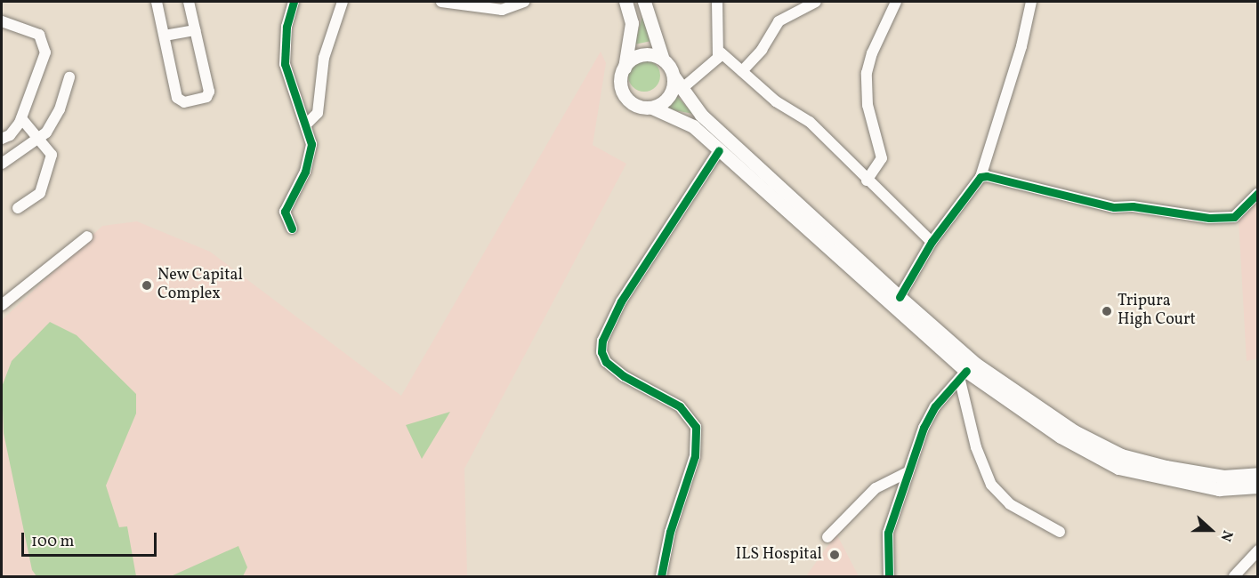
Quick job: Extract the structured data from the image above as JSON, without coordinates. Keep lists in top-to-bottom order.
{
  "places": ["New Capital Complex", "Tripura High Court", "ILS Hospital"],
  "scale_bar": "100 m",
  "north": "right"
}
